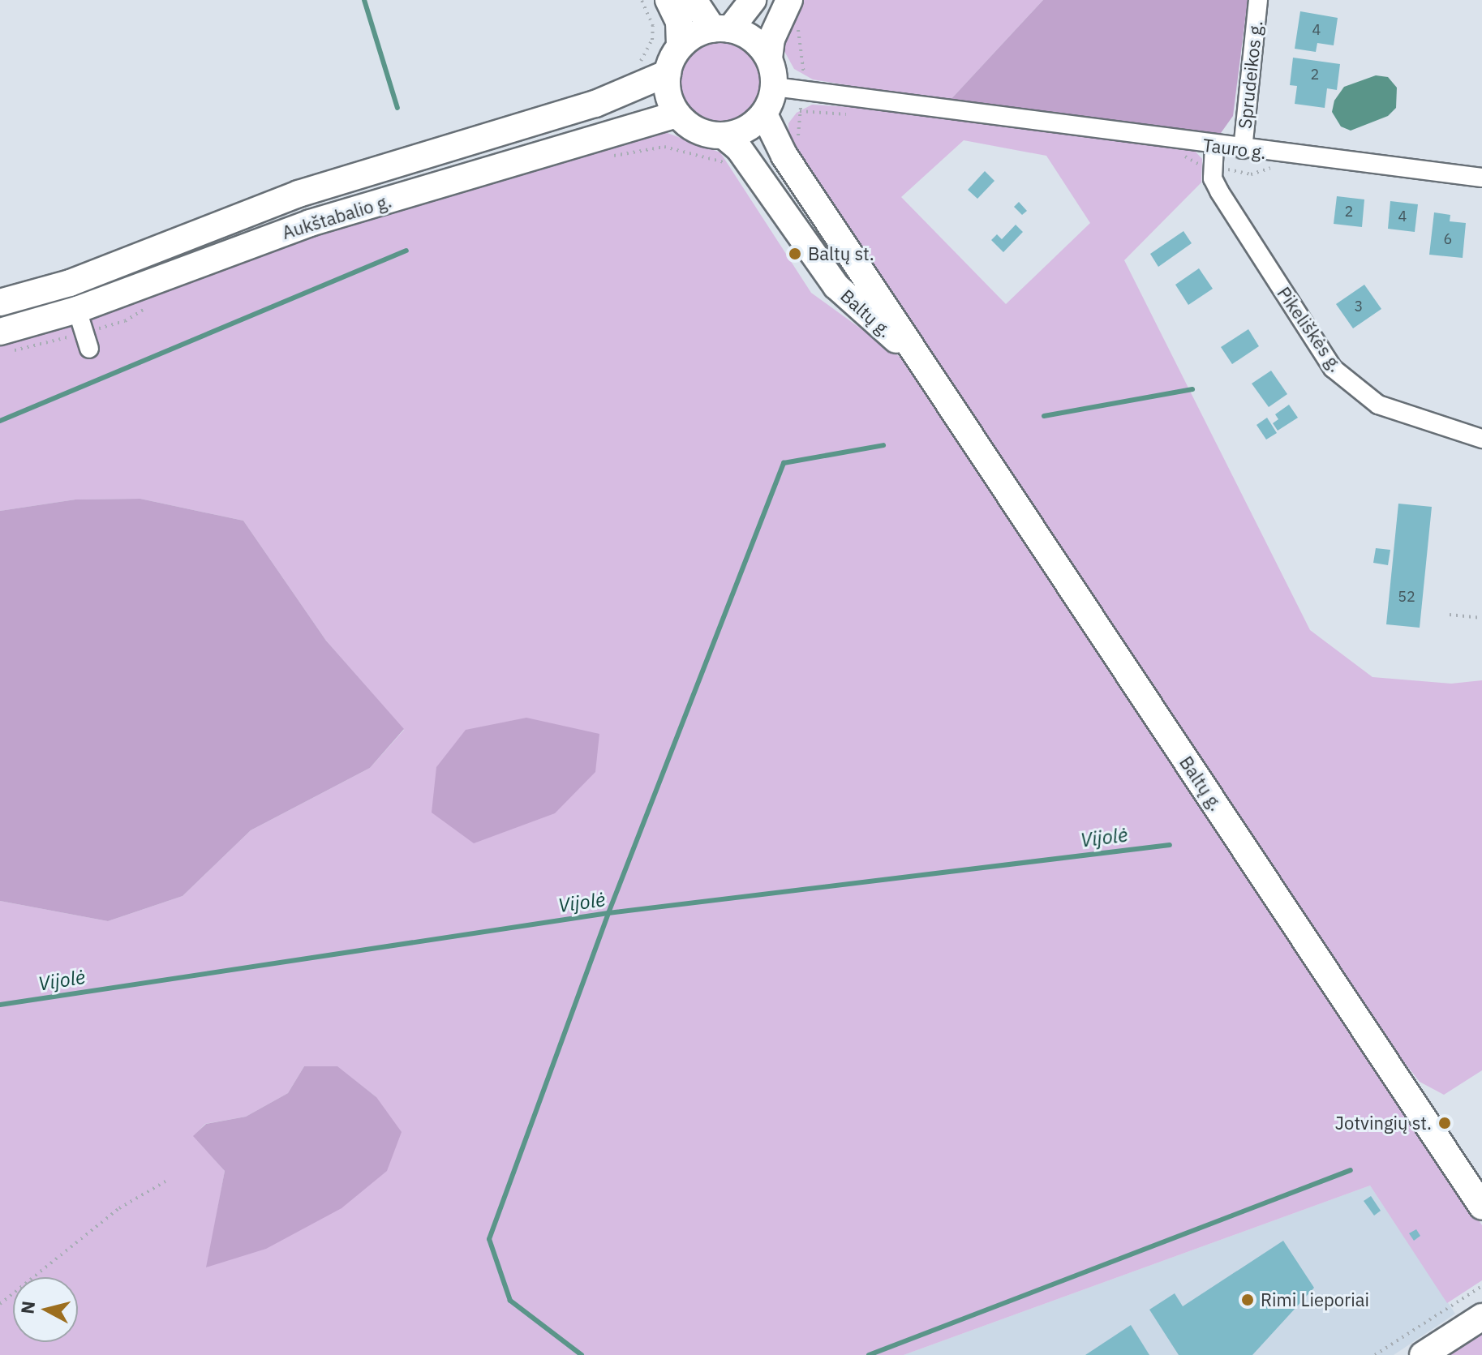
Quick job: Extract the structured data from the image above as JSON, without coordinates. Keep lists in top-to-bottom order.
{
  "streets": {
    "main road": ["Aukštabalio g.", "Baltų g."],
    "street": ["Sprudeikos g.", "Tauro g.", "Pikeliškės g."]
  },
  "crossings": [
    ["Sprudeikos g.", "Tauro g."],
    ["Tauro g.", "Aukštabalio g."],
    ["Tauro g.", "Baltų g."],
    ["Tauro g.", "Pikeliškės g."],
    ["Aukštabalio g.", "Baltų g."]
  ],
  "water": ["Vijolė"],
  "places": ["Baltų st.", "Jotvingių st.", "Rimi Lieporiai"],
  "house_numbers": [
    "4",
    "2",
    "2",
    "4",
    "6",
    "3",
    "52"
  ],
  "north": "left"
}
